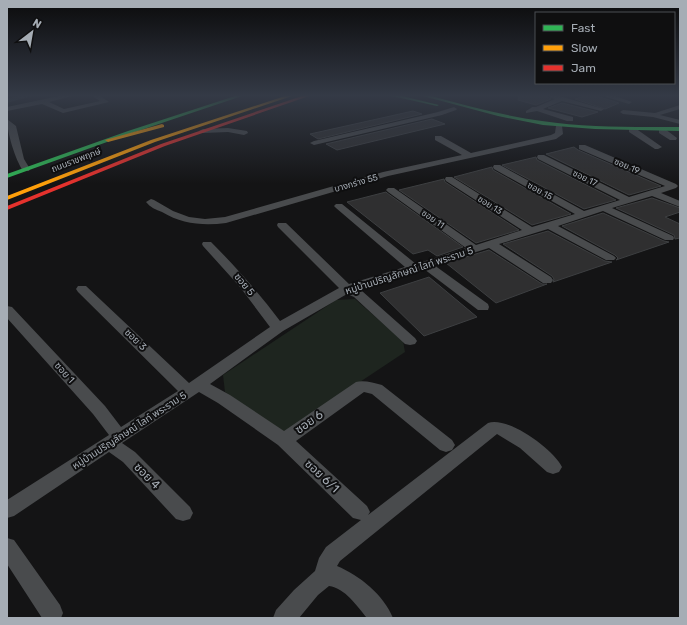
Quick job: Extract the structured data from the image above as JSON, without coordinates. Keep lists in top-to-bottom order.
{
  "streets": {
    "main road": ["ถนนราชพฤกษ์"],
    "street": [
      "ซอย 19",
      "ซอย 17",
      "บางกร่าง 55",
      "ซอย 15",
      "ซอย 13",
      "ซอย 11",
      "หมู่บ้านปริญลักษณ์ ไลท์ พระราม 5",
      "ซอย 5",
      "ซอย 3",
      "ซอย 1",
      "ซอย 6",
      "ซอย 4",
      "ซอย 6/1"
    ]
  },
  "crossings": [
    ["ซอย 19", "หมู่บ้านปริญลักษณ์ ไลท์ พระราม 5"],
    ["ซอย 17", "หมู่บ้านปริญลักษณ์ ไลท์ พระราม 5"],
    ["ซอย 15", "หมู่บ้านปริญลักษณ์ ไลท์ พระราม 5"],
    ["ซอย 13", "หมู่บ้านปริญลักษณ์ ไลท์ พระราม 5"],
    ["ซอย 11", "หมู่บ้านปริญลักษณ์ ไลท์ พระราม 5"],
    ["หมู่บ้านปริญลักษณ์ ไลท์ พระราม 5", "ซอย 5"],
    ["หมู่บ้านปริญลักษณ์ ไลท์ พระราม 5", "ซอย 3"],
    ["หมู่บ้านปริญลักษณ์ ไลท์ พระราม 5", "ซอย 1"],
    ["หมู่บ้านปริญลักษณ์ ไลท์ พระราม 5", "ซอย 6"],
    ["หมู่บ้านปริญลักษณ์ ไลท์ พระราม 5", "ซอย 4"],
    ["ซอย 3", "ซอย 6"],
    ["ซอย 1", "ซอย 4"],
    ["ซอย 6", "ซอย 6/1"]
  ],
  "legend": ["Fast", "Slow", "Jam"],
  "north": "top right"
}
